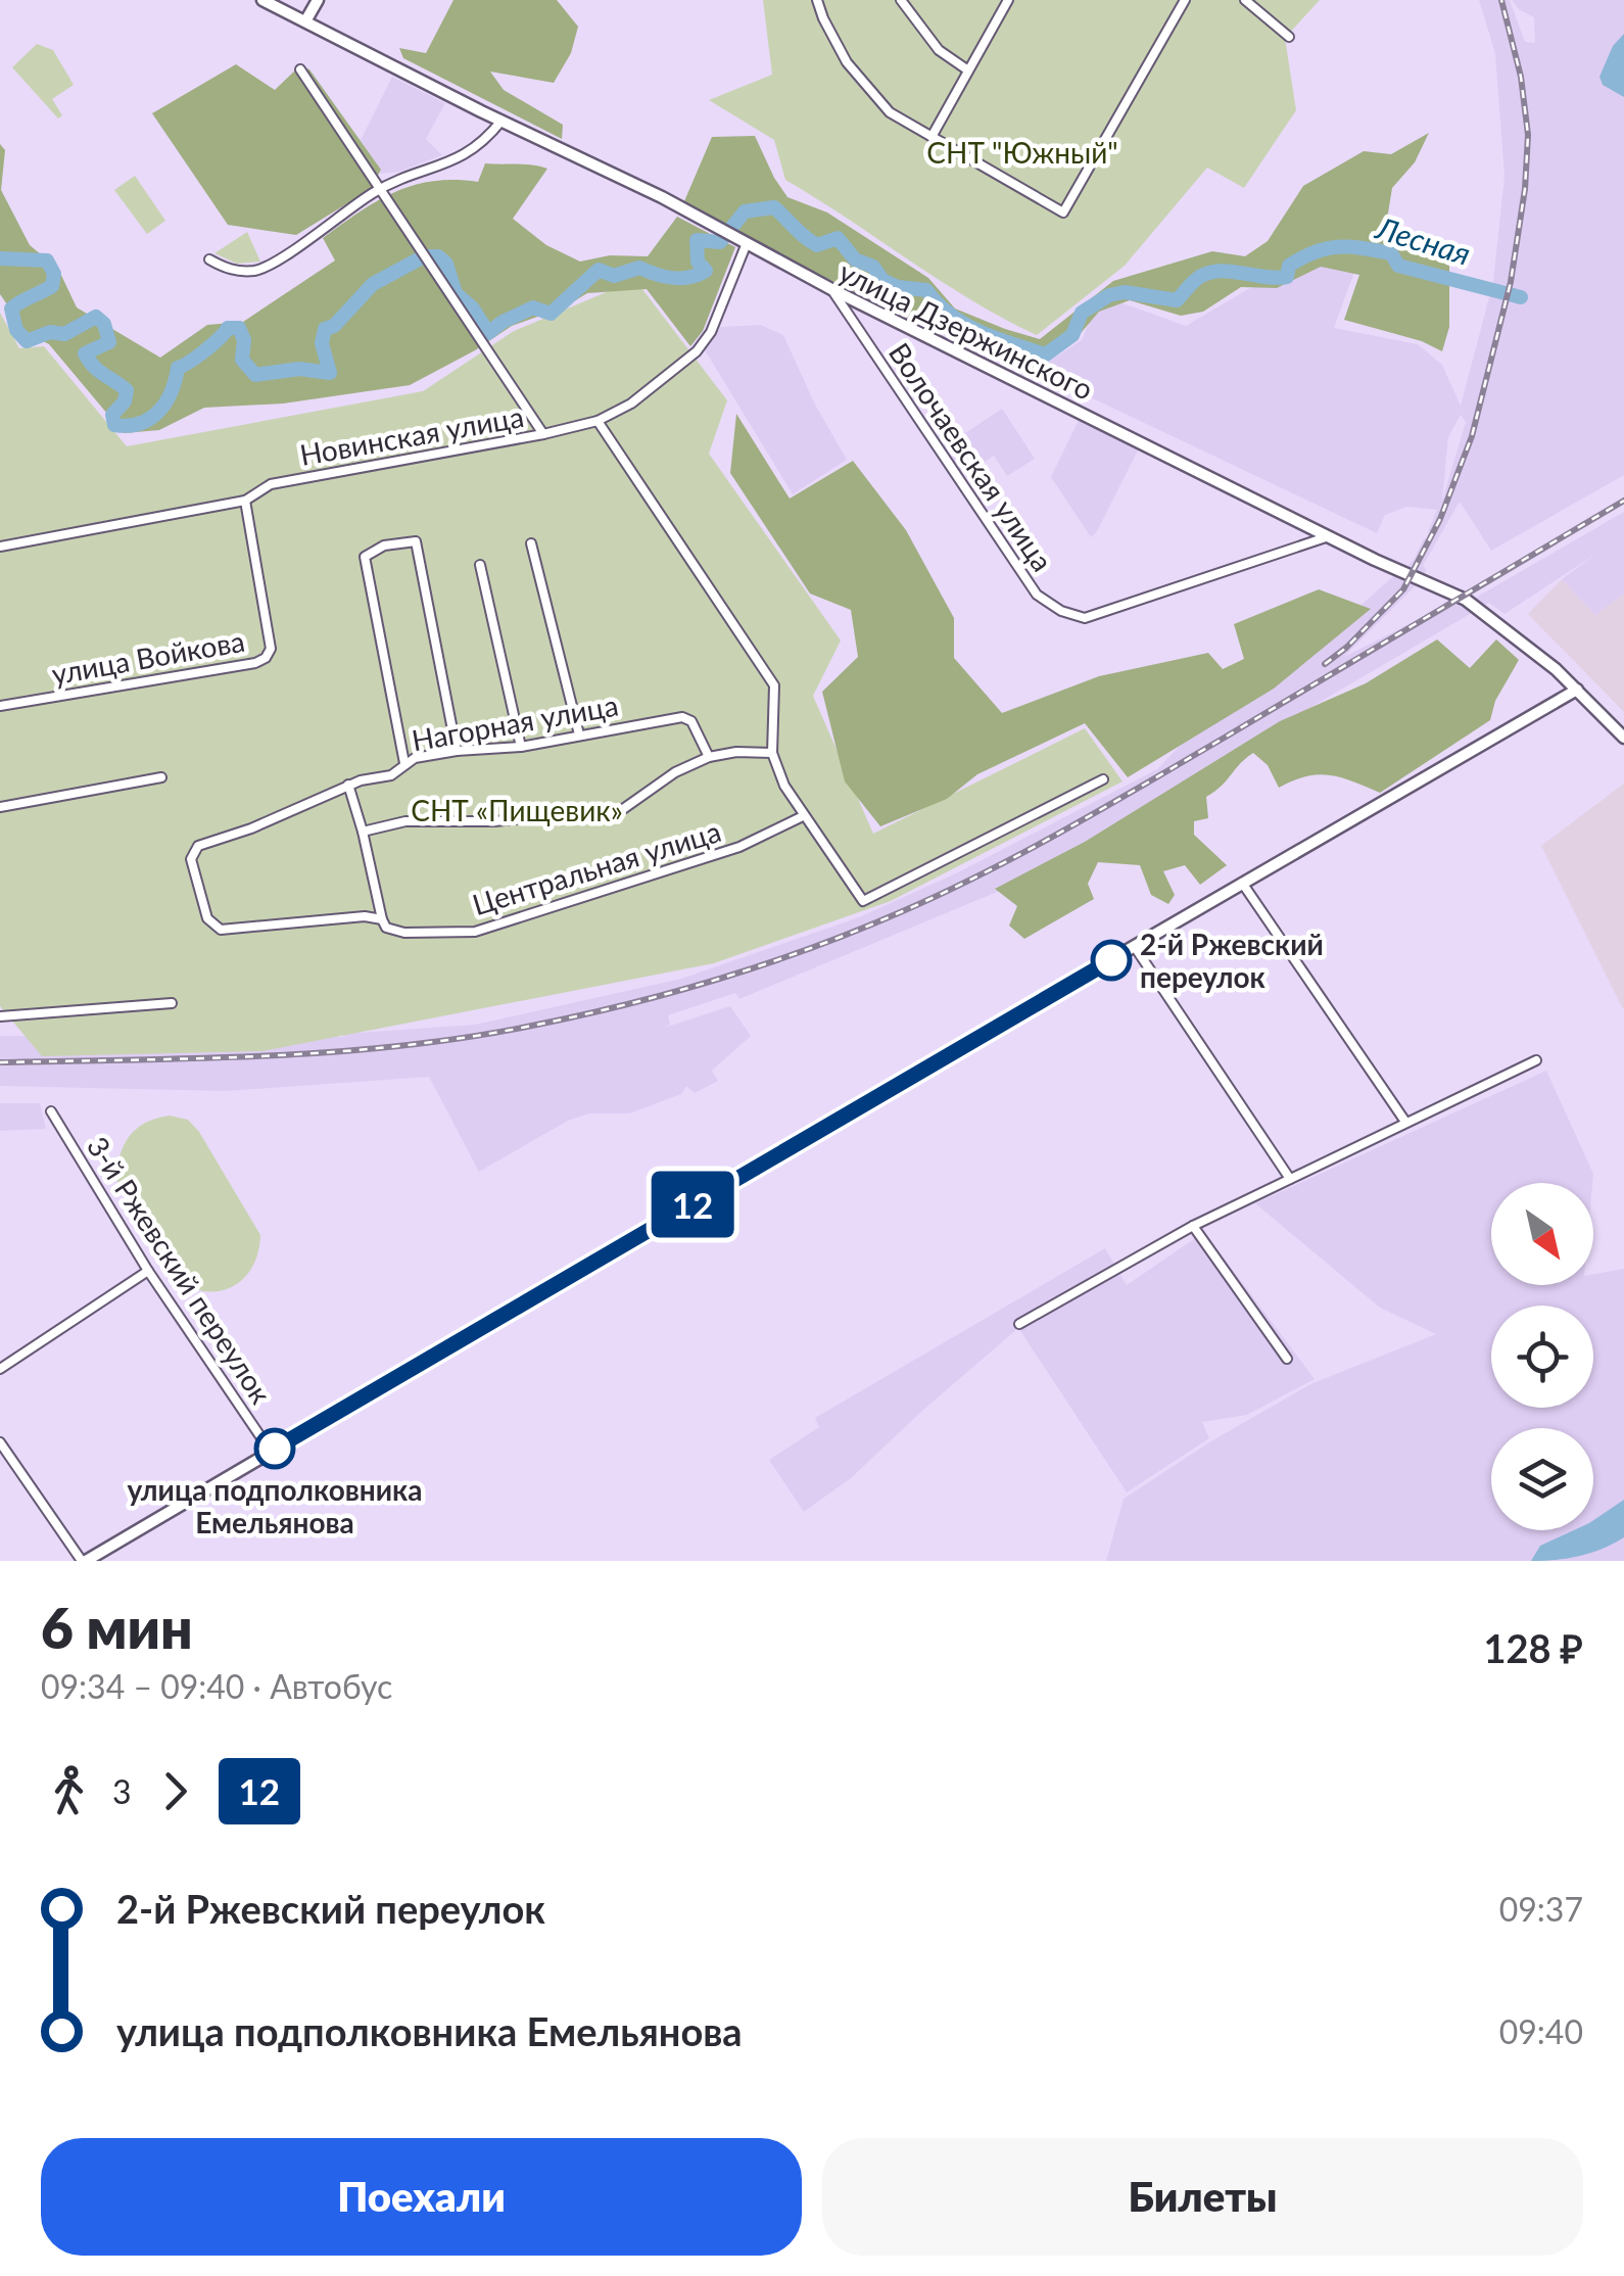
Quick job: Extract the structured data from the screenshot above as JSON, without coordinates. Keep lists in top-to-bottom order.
{
  "streets": {
    "main road": ["улица Дзержинского"],
    "street": [
      "Новинская улица",
      "Волочаевская улица",
      "улица Войкова",
      "Нагорная улица",
      "Центральная улица",
      "3-й Ржевский переулок"
    ]
  },
  "crossings": [
    ["улица Дзержинского", "Новинская улица"],
    ["улица Дзержинского", "Волочаевская улица"],
    ["Новинская улица", "улица Войкова"],
    ["Нагорная улица", "Центральная улица"]
  ],
  "water": ["Лесная"],
  "parks": ["СНТ \"Южный\"", "СНТ «Пищевик»"],
  "places": ["2-й Ржевский переулок", "улица подполковника Емельянова"],
  "lines": ["bus line 12"],
  "north": "bottom right",
  "page": {
    "on_map": "12",
    "heading": ["6 мин", "09:34 – 09:40 · Автобус", "128 ₽"],
    "legs": ["3", "12"],
    "list": [
      {
        "name": "2-й Ржевский переулок",
        "value": "09:37"
      },
      {
        "name": "улица подполковника Емельянова",
        "value": "09:40"
      }
    ],
    "buttons": ["Поехали", "Билеты"]
  }
}
